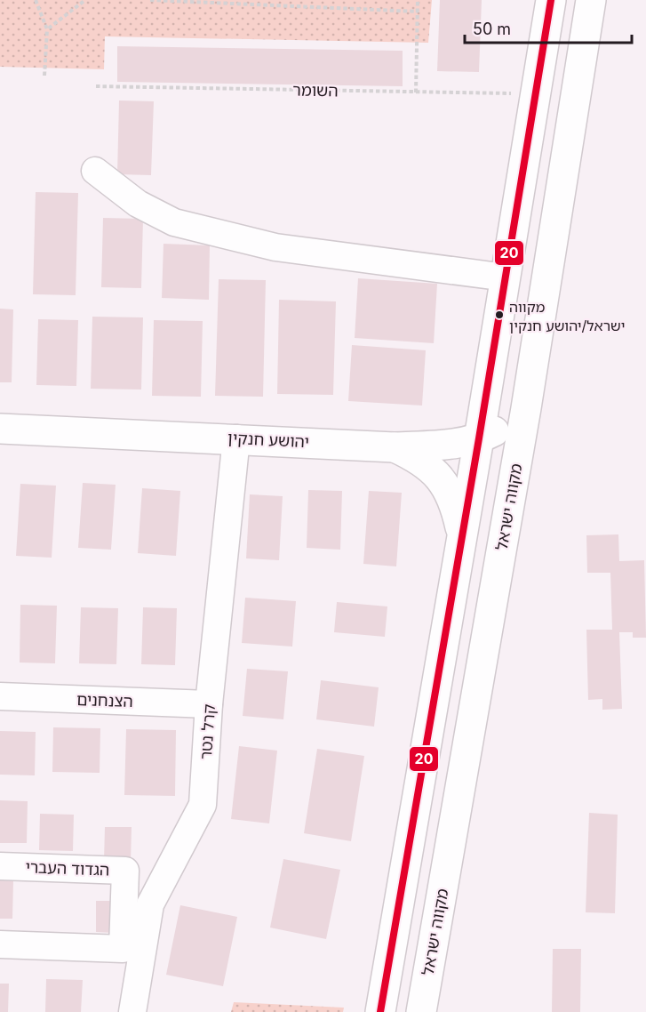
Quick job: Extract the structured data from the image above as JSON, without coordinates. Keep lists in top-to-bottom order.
{
  "streets": {
    "main road": ["יהושע חנקין", "מקווה ישראל"],
    "street": ["הצנחנים", "קרל נטר", "הגדוד העברי"],
    "path": ["השומר"]
  },
  "crossings": [
    ["יהושע חנקין", "מקווה ישראל"],
    ["יהושע חנקין", "קרל נטר"],
    ["הצנחנים", "קרל נטר"]
  ],
  "places": ["מקווה ישראל/יהושע חנקין"],
  "lines": ["transit line 20"],
  "scale_bar": "50 m"
}
